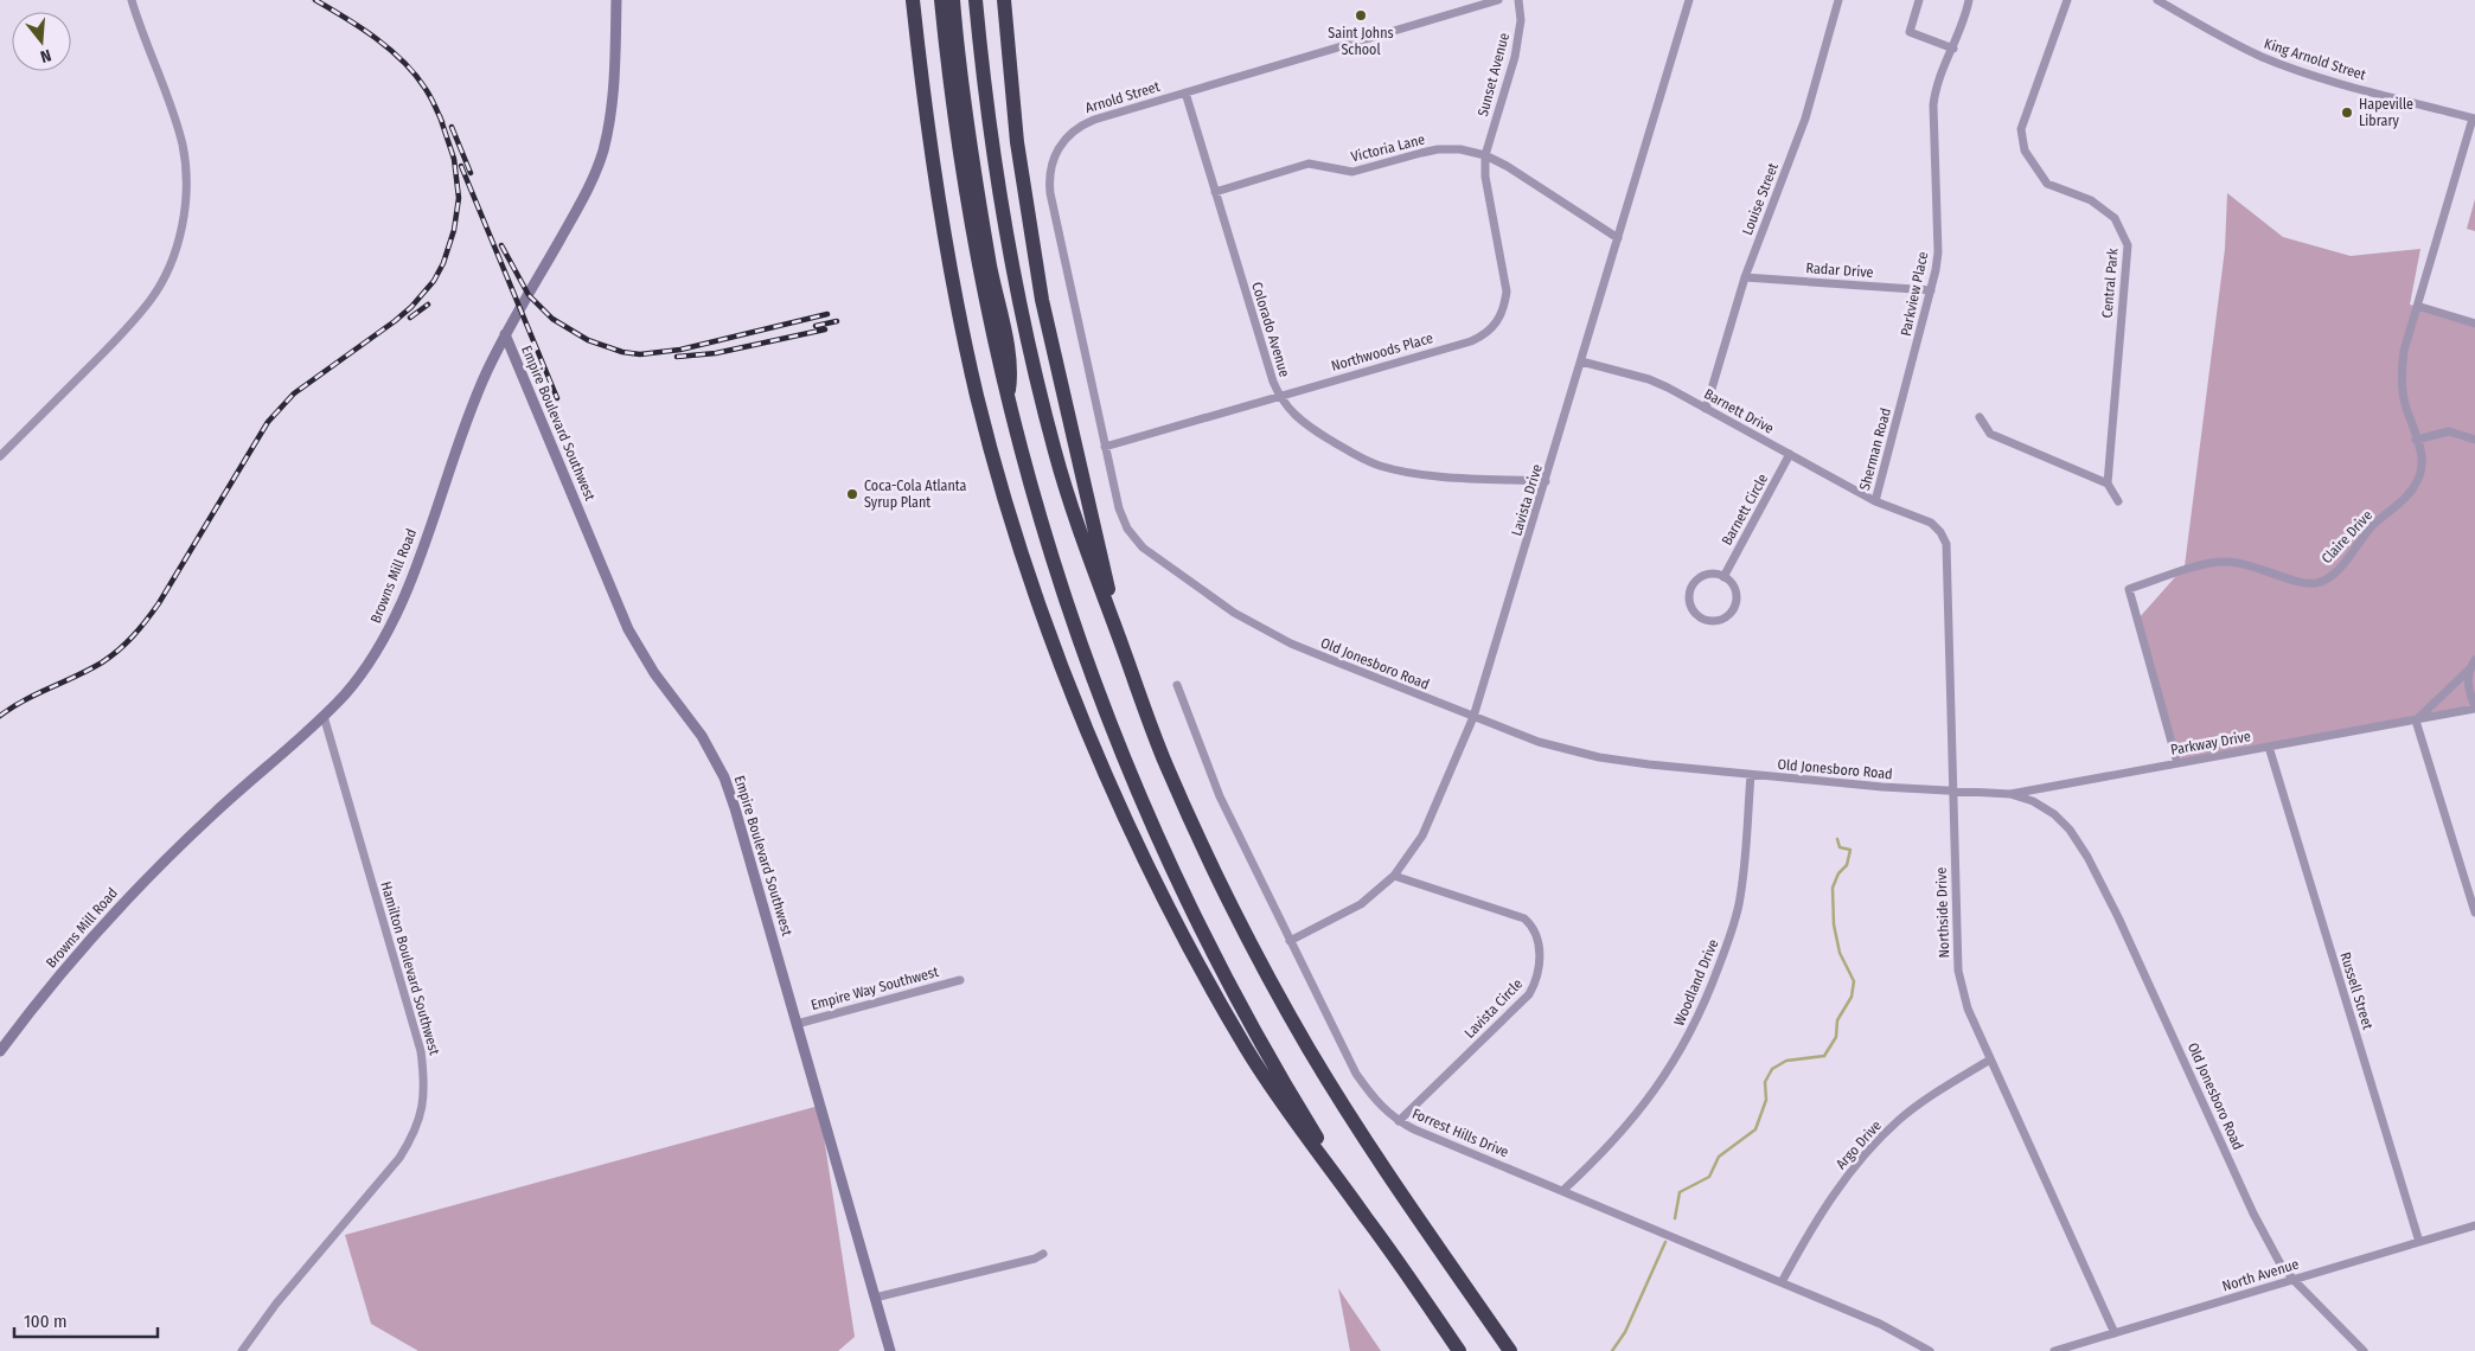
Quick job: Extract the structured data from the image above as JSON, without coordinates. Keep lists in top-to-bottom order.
{
  "streets": {
    "street": [
      "King Arnold Street",
      "Sunset Avenue",
      "Arnold Street",
      "Victoria Lane",
      "Louise Street",
      "Radar Drive",
      "Central Park",
      "Parkview Place",
      "Colorado Avenue",
      "Northwoods Place",
      "Barnett Drive",
      "Empire Boulevard Southwest",
      "Sherman Road",
      "Lavista Drive",
      "Barnett Circle",
      "Claire Drive",
      "Browns Mill Road",
      "Old Jonesboro Road",
      "Parkway Drive",
      "Northside Drive",
      "Hamilton Boulevard Southwest",
      "Woodland Drive",
      "Empire Way Southwest",
      "Russell Street",
      "Lavista Circle",
      "Forrest Hills Drive",
      "Argo Drive",
      "North Avenue"
    ]
  },
  "crossings": [
    ["King Arnold Street", "Claire Drive"],
    ["Sunset Avenue", "Victoria Lane"],
    ["Sunset Avenue", "Northwoods Place"],
    ["Arnold Street", "Colorado Avenue"],
    ["Arnold Street", "Northwoods Place"],
    ["Arnold Street", "Old Jonesboro Road"],
    ["Victoria Lane", "Colorado Avenue"],
    ["Victoria Lane", "Northwoods Place"],
    ["Victoria Lane", "Lavista Drive"],
    ["Louise Street", "Radar Drive"],
    ["Louise Street", "Barnett Drive"],
    ["Radar Drive", "Parkview Place"],
    ["Parkview Place", "Sherman Road"],
    ["Colorado Avenue", "Northwoods Place"],
    ["Colorado Avenue", "Lavista Drive"],
    ["Northwoods Place", "Old Jonesboro Road"],
    ["Barnett Drive", "Sherman Road"],
    ["Barnett Drive", "Lavista Drive"],
    ["Barnett Drive", "Barnett Circle"],
    ["Barnett Drive", "Northside Drive"],
    ["Empire Boulevard Southwest", "Browns Mill Road"],
    ["Empire Boulevard Southwest", "Empire Way Southwest"],
    ["Sherman Road", "Northside Drive"],
    ["Lavista Drive", "Old Jonesboro Road"],
    ["Lavista Drive", "Lavista Circle"],
    ["Lavista Drive", "Forrest Hills Drive"],
    ["Claire Drive", "Parkway Drive"],
    ["Browns Mill Road", "Hamilton Boulevard Southwest"],
    ["Old Jonesboro Road", "Parkway Drive"],
    ["Old Jonesboro Road", "Northside Drive"],
    ["Old Jonesboro Road", "Woodland Drive"],
    ["Old Jonesboro Road", "North Avenue"],
    ["Parkway Drive", "Russell Street"],
    ["Northside Drive", "Argo Drive"],
    ["Northside Drive", "North Avenue"],
    ["Woodland Drive", "Forrest Hills Drive"],
    ["Russell Street", "North Avenue"],
    ["Lavista Circle", "Forrest Hills Drive"],
    ["Forrest Hills Drive", "Argo Drive"]
  ],
  "places": ["Saint Johns School", "Hapeville Library", "Coca-Cola Atlanta Syrup Plant"],
  "scale_bar": "100 m",
  "north": "bottom"
}
